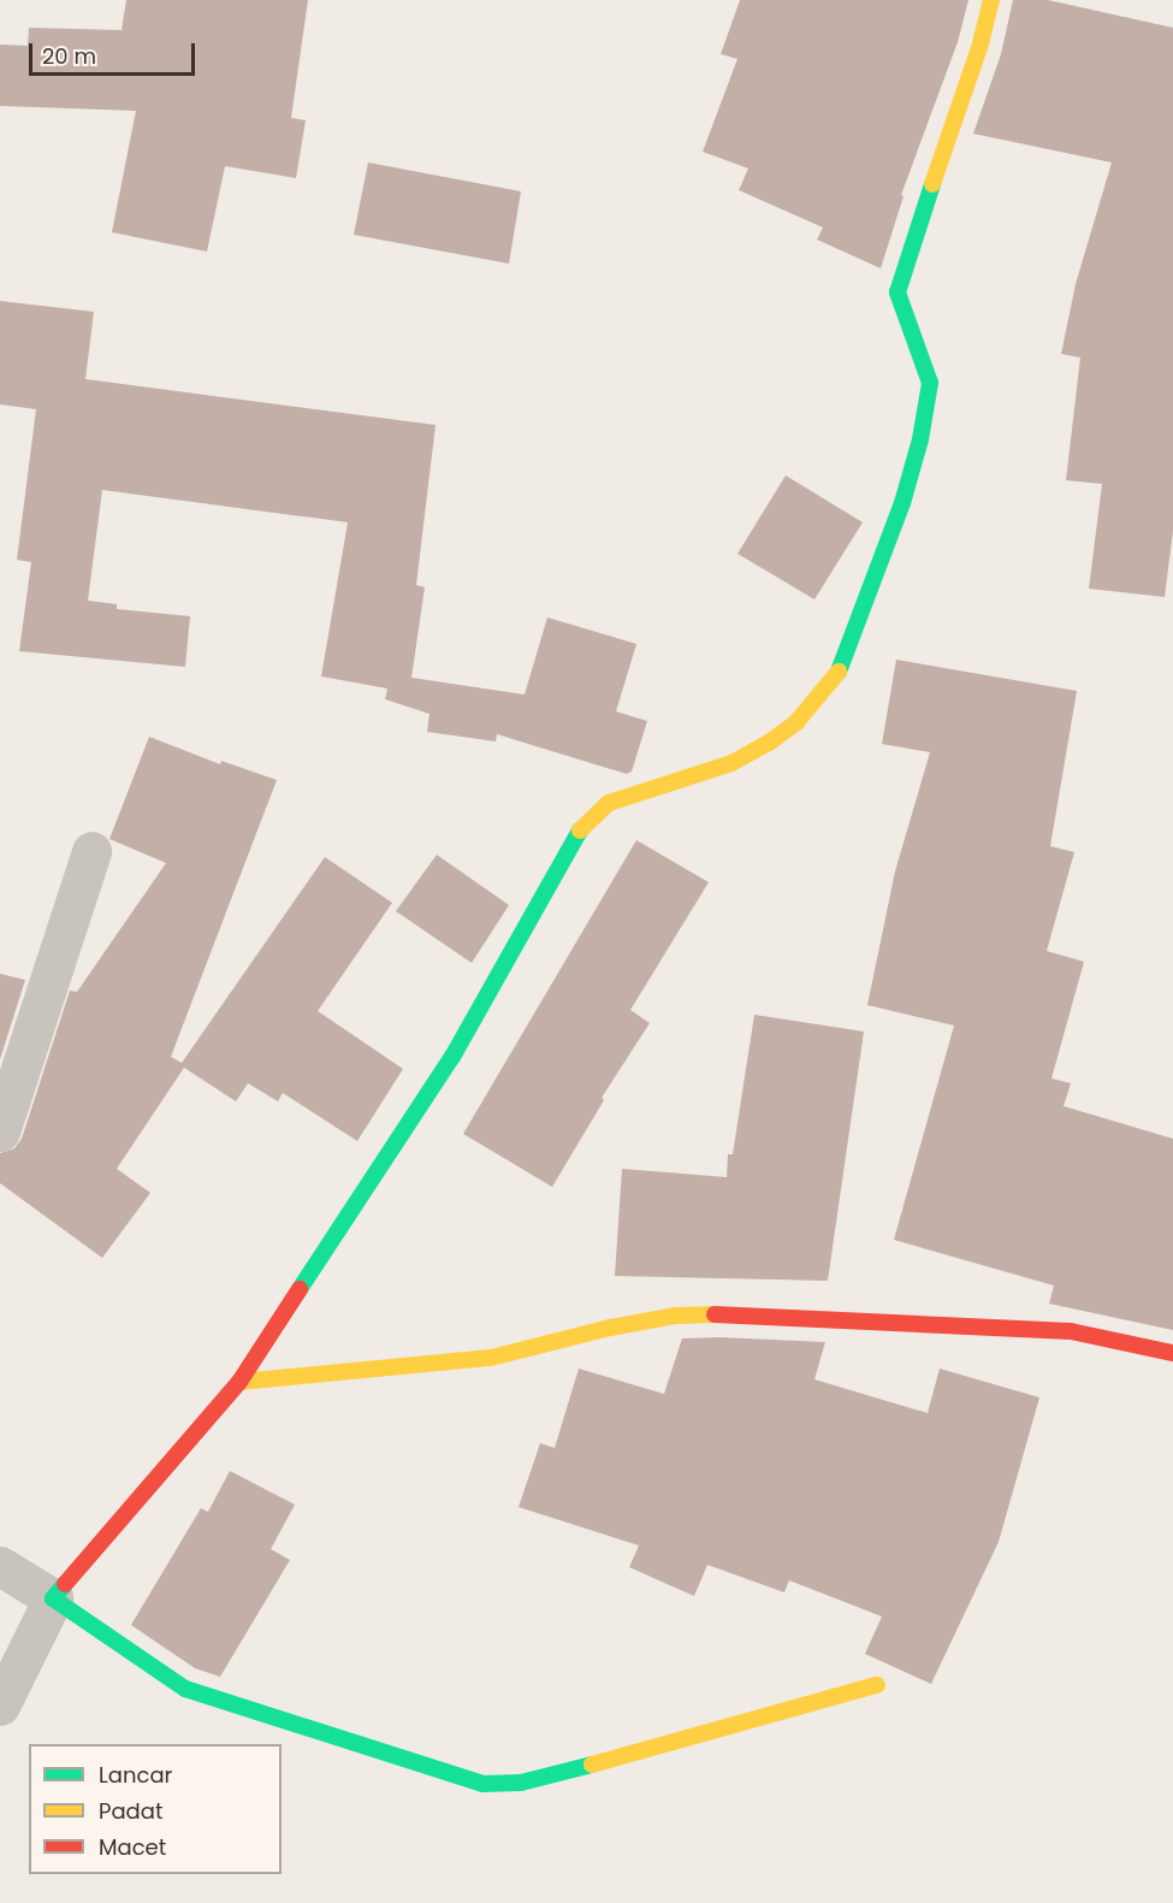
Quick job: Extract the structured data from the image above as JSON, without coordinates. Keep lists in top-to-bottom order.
{
  "legend": ["Lancar", "Padat", "Macet"],
  "scale_bar": "20 m"
}
